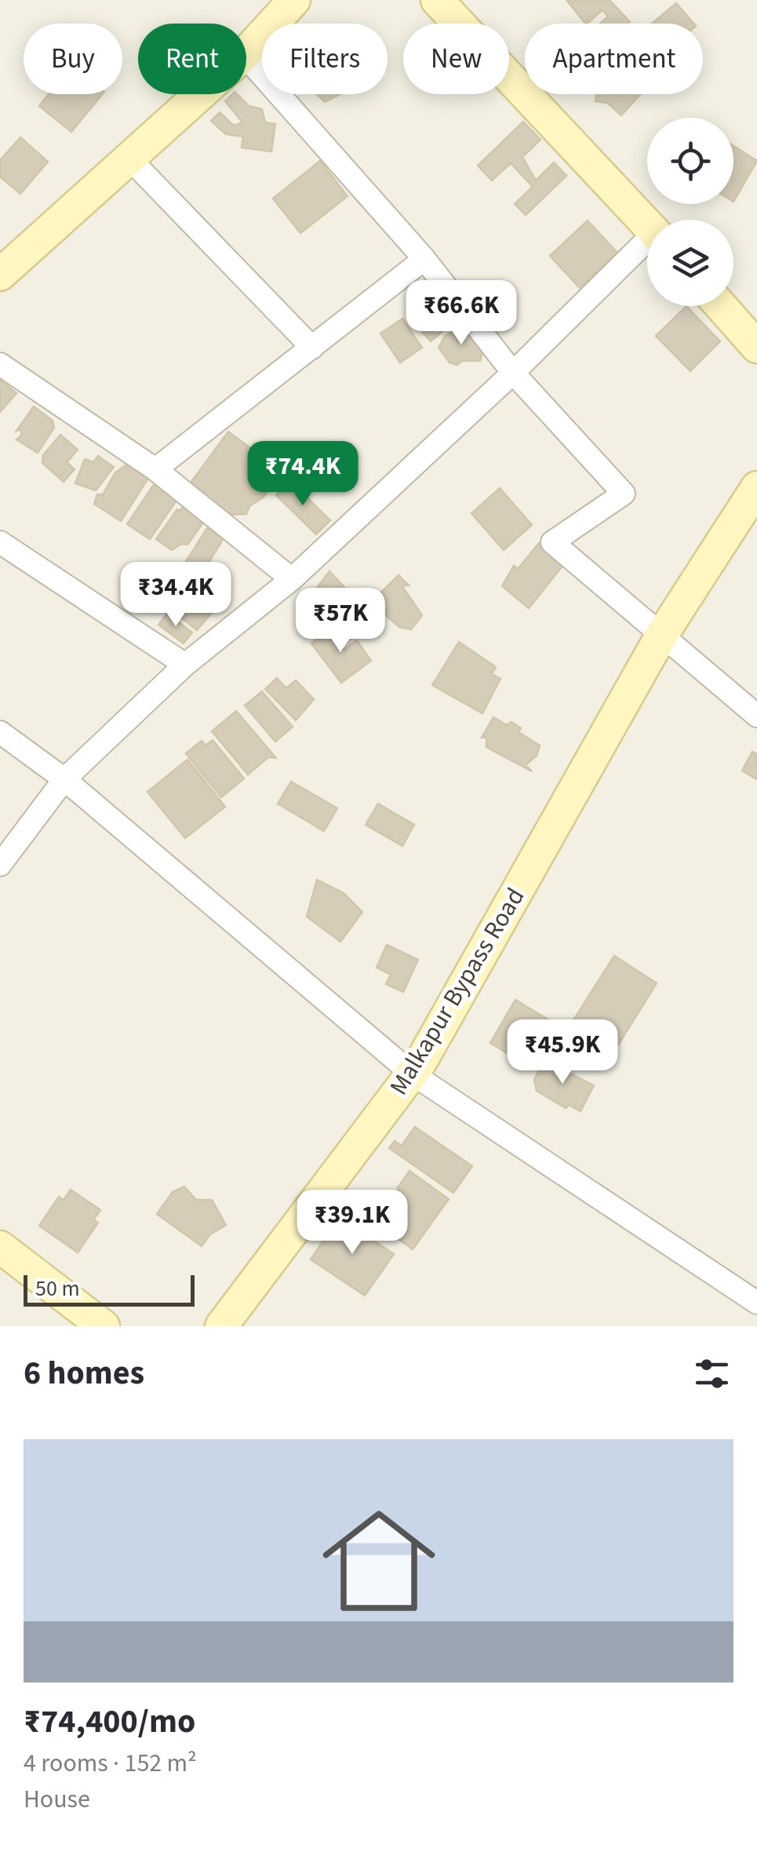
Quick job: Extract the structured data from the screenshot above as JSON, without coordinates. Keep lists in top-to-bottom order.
{
  "streets": {
    "street": ["Malkapur Bypass Road"]
  },
  "scale_bar": "50 m",
  "page": {
    "chip": [
      "Buy",
      "Rent",
      "Filters",
      "New",
      "Apartment"
    ],
    "price": [
      "₹66.6K",
      "₹74.4K",
      "₹34.4K",
      "₹57K",
      "₹45.9K",
      "₹39.1K"
    ],
    "scale": "50 m",
    "heading": "6 homes",
    "list": [
      {
        "name": "₹74,400/mo",
        "note": "4 rooms · 152 m² · House"
      }
    ]
  }
}
